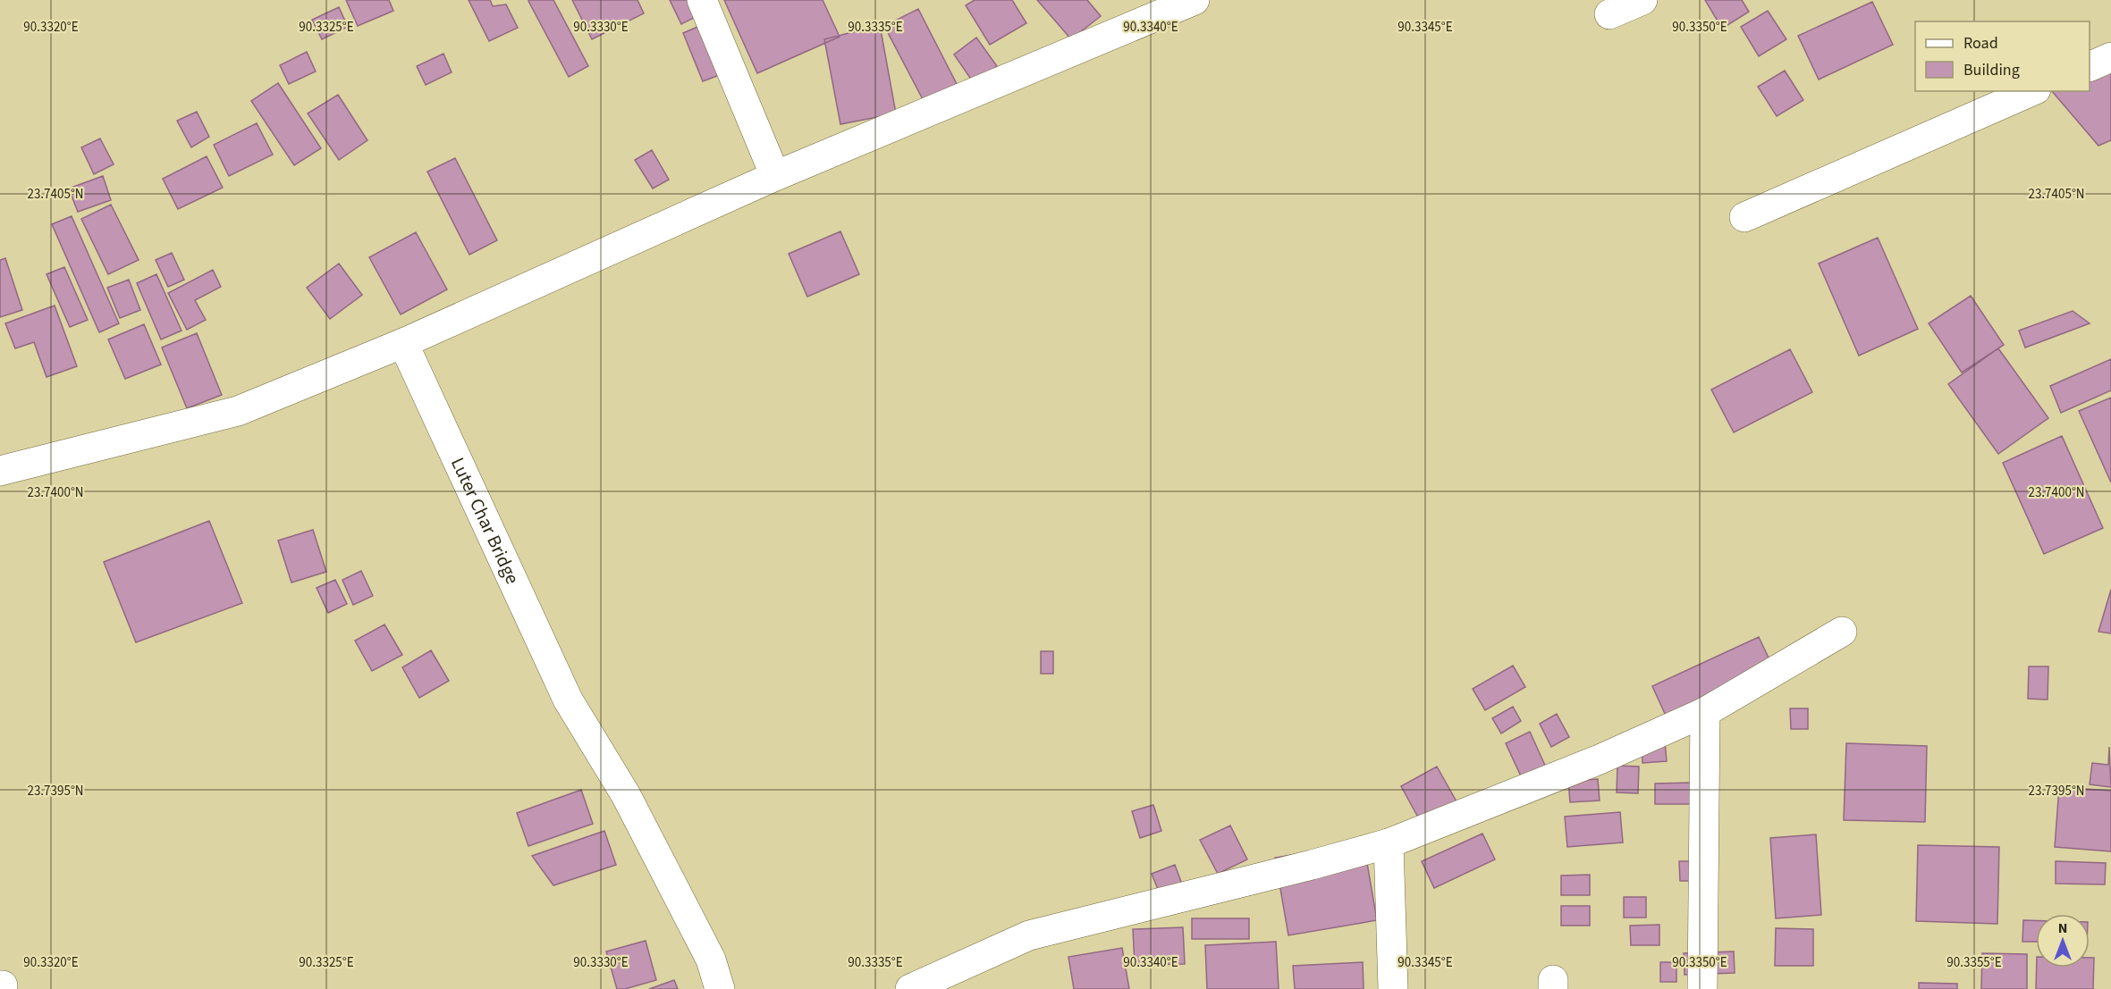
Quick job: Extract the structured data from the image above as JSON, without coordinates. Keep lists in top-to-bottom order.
{
  "streets": {
    "street": ["Luter Char Bridge"]
  },
  "legend": ["Road", "Building"],
  "north": "top",
  "coordinates": [
    "90.3320°E",
    "90.3325°E",
    "90.3330°E",
    "90.3335°E",
    "90.3340°E",
    "90.3345°E",
    "90.3350°E",
    "23.7405°N",
    "23.7400°N",
    "23.7395°N",
    "90.3355°E"
  ]
}
